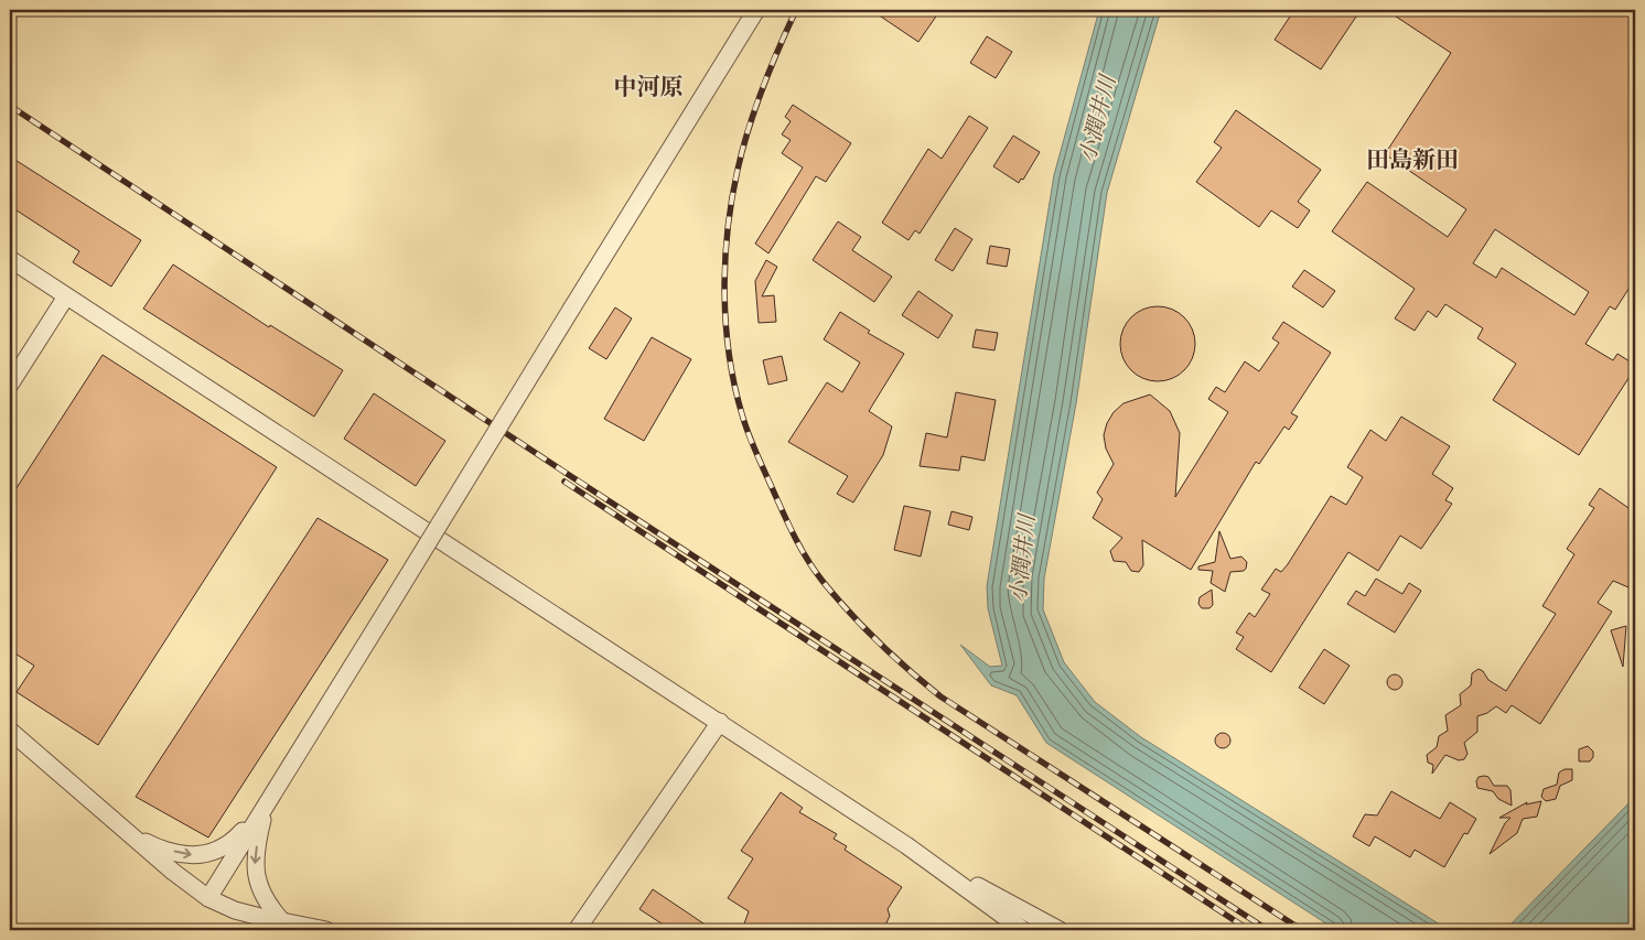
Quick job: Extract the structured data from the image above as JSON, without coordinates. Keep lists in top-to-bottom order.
{
  "districts": ["中河原", "田島新田"],
  "water": ["小潤井川"]
}
